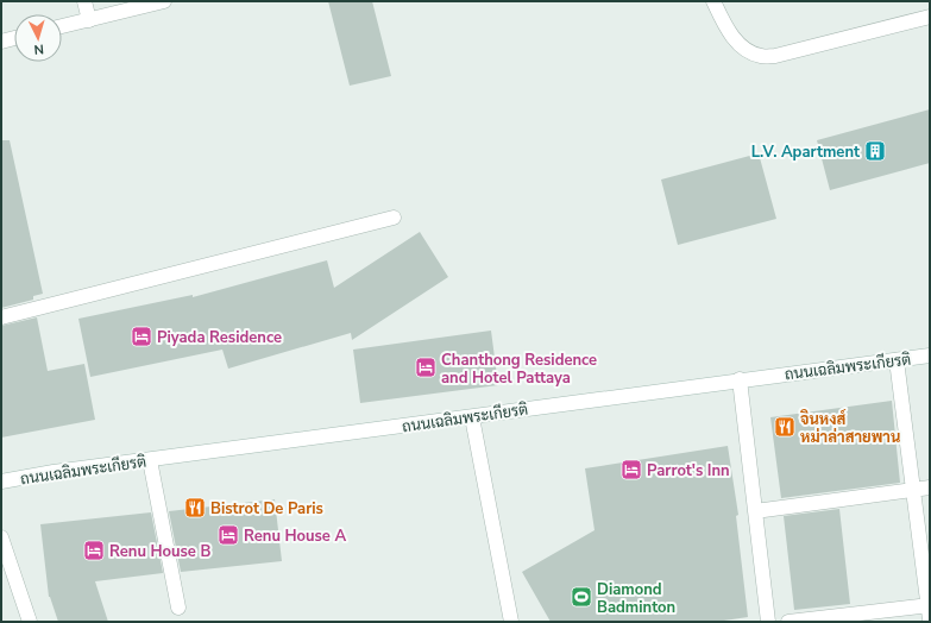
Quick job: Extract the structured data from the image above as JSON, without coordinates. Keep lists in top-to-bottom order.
{
  "streets": {
    "street": ["ถนนเฉลิมพระเกียรติ"]
  },
  "places": {
    "building": ["L.V. Apartment"],
    "hotel": [
      "Piyada Residence",
      "Chanthong Residence and Hotel Pattaya",
      "Parrot's Inn",
      "Renu House A",
      "Renu House B"
    ],
    "restaurant": ["จินหงส์ หม่าล่าสายพาน", "Bistrot De Paris"],
    "sports": ["Diamond Badminton"]
  },
  "north": "bottom"
}
